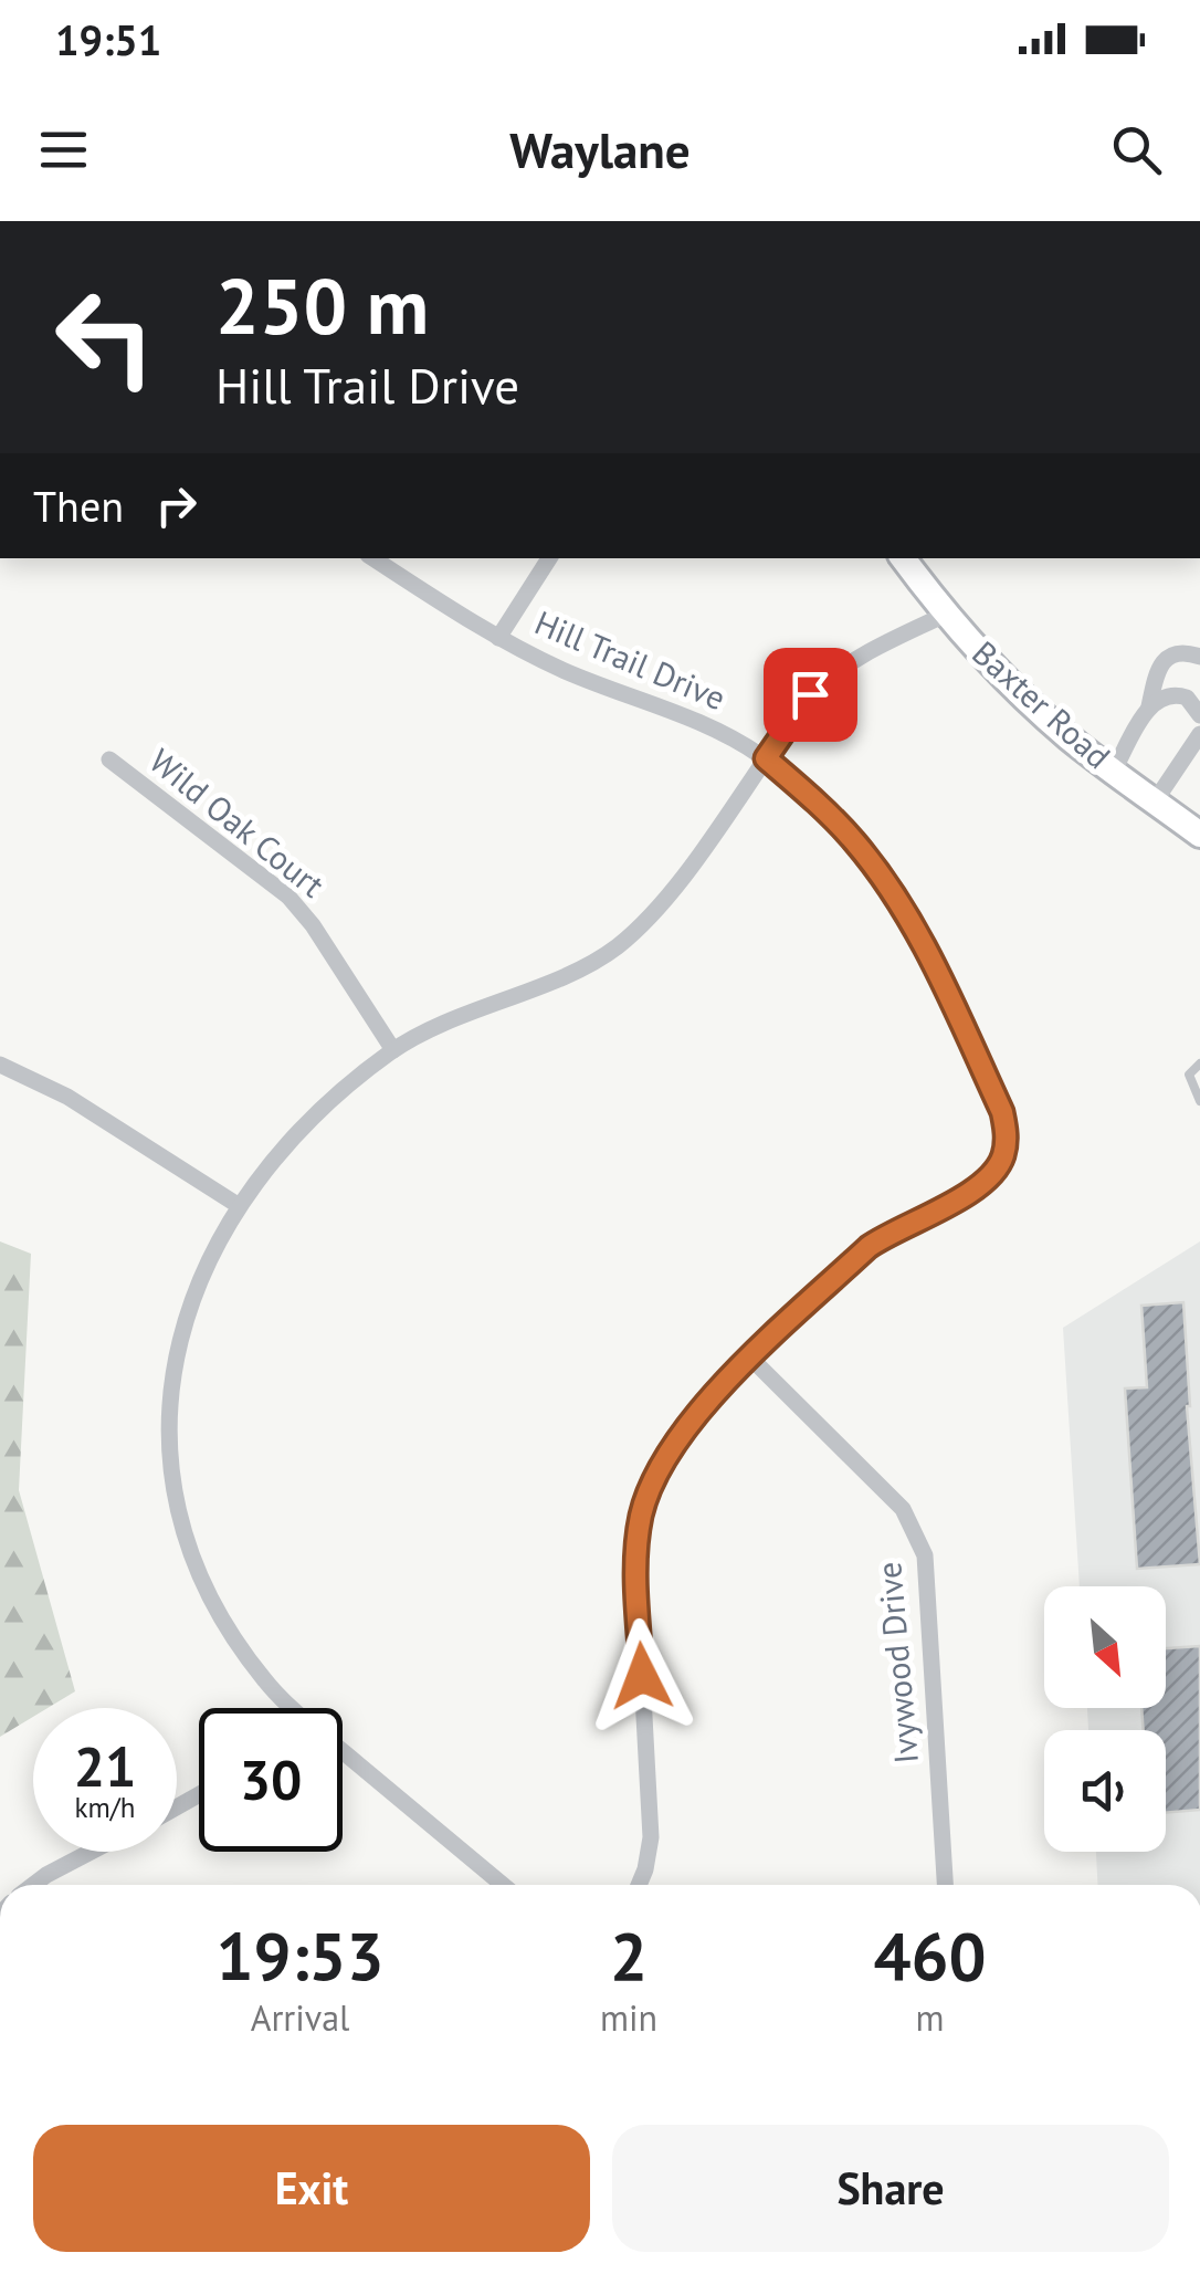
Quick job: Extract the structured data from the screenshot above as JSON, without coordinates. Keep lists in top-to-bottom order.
{
  "streets": {
    "main road": ["Baxter Road"],
    "street": ["Hill Trail Drive", "Wild Oak Court", "Ivywood Drive"]
  },
  "crossings": [
    ["Hill Trail Drive", "Ivywood Drive"]
  ],
  "north": "bottom right",
  "page": {
    "status": "19:51",
    "header": "Waylane",
    "turn": ["250 m", "Hill Trail Drive"],
    "then": "Then",
    "speed": "21 km/h",
    "limit": "30",
    "eta": [
      "19:53",
      "Arrival",
      "2",
      "min",
      "460",
      "m"
    ],
    "buttons": ["Exit", "Share"]
  }
}
